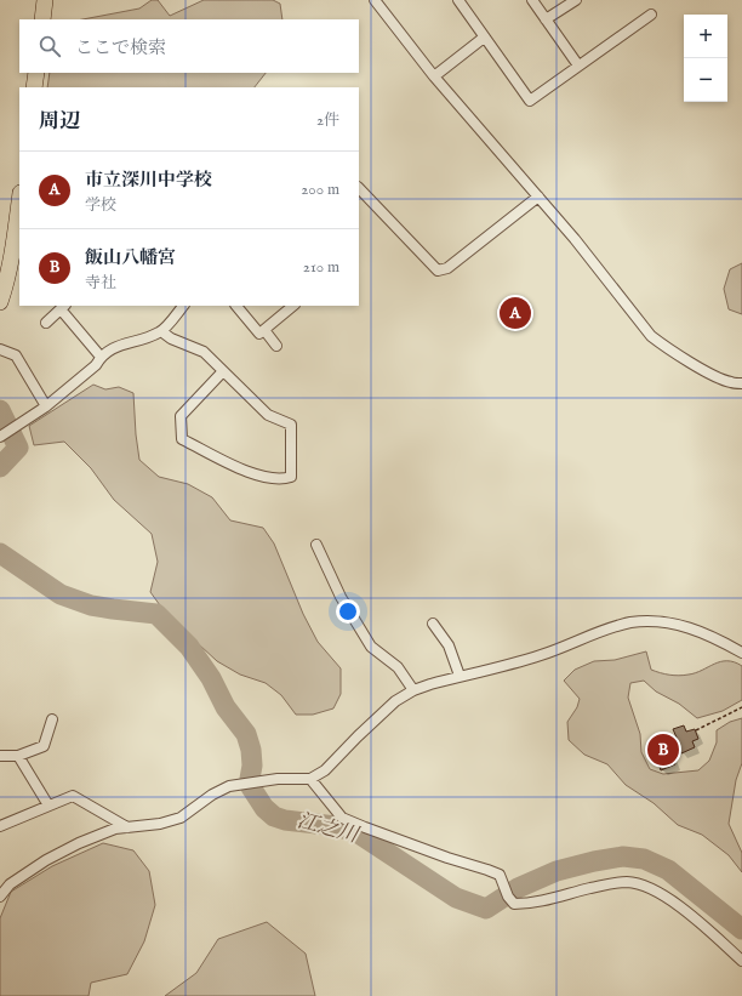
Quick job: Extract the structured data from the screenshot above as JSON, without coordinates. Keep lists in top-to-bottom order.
{
  "water": ["江之川"],
  "page": {
    "map_buttons": ["+", "−"],
    "search": "ここで検索",
    "heading": ["周辺", "2件"],
    "list": [
      {
        "mark": "A",
        "name": "市立深川中学校",
        "note": "学校",
        "value": "200 m"
      },
      {
        "mark": "B",
        "name": "飯山八幡宮",
        "note": "寺社",
        "value": "210 m"
      }
    ],
    "pins": ["A", "B"]
  }
}
